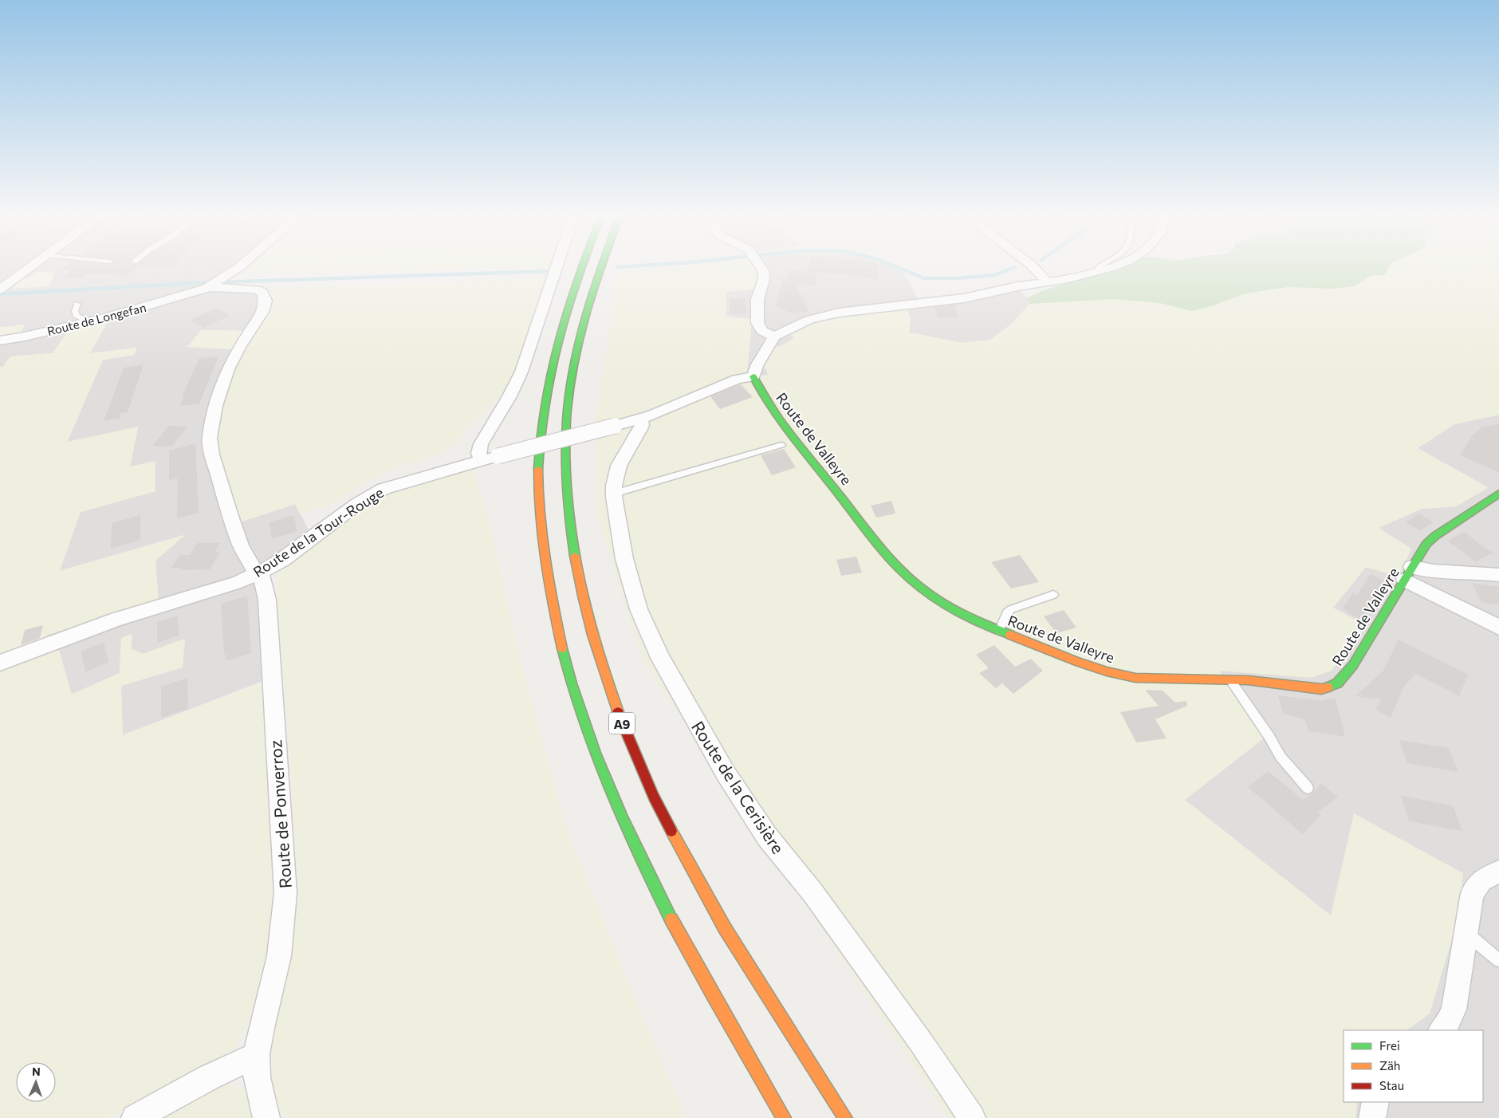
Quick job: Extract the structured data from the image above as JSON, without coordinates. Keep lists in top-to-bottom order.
{
  "streets": {
    "main road": ["Route de Valleyre", "A9"],
    "street": [
      "Route de Longefan",
      "Route de la Tour-Rouge",
      "Route de la Cerisière",
      "Route de Ponverroz"
    ]
  },
  "crossings": [
    ["Route de Longefan", "Route de Ponverroz"],
    ["Route de Valleyre", "Route de la Tour-Rouge"],
    ["Route de la Tour-Rouge", "Route de la Cerisière"],
    ["Route de la Tour-Rouge", "Route de Ponverroz"]
  ],
  "legend": ["Frei", "Zäh", "Stau"],
  "north": "top"
}
